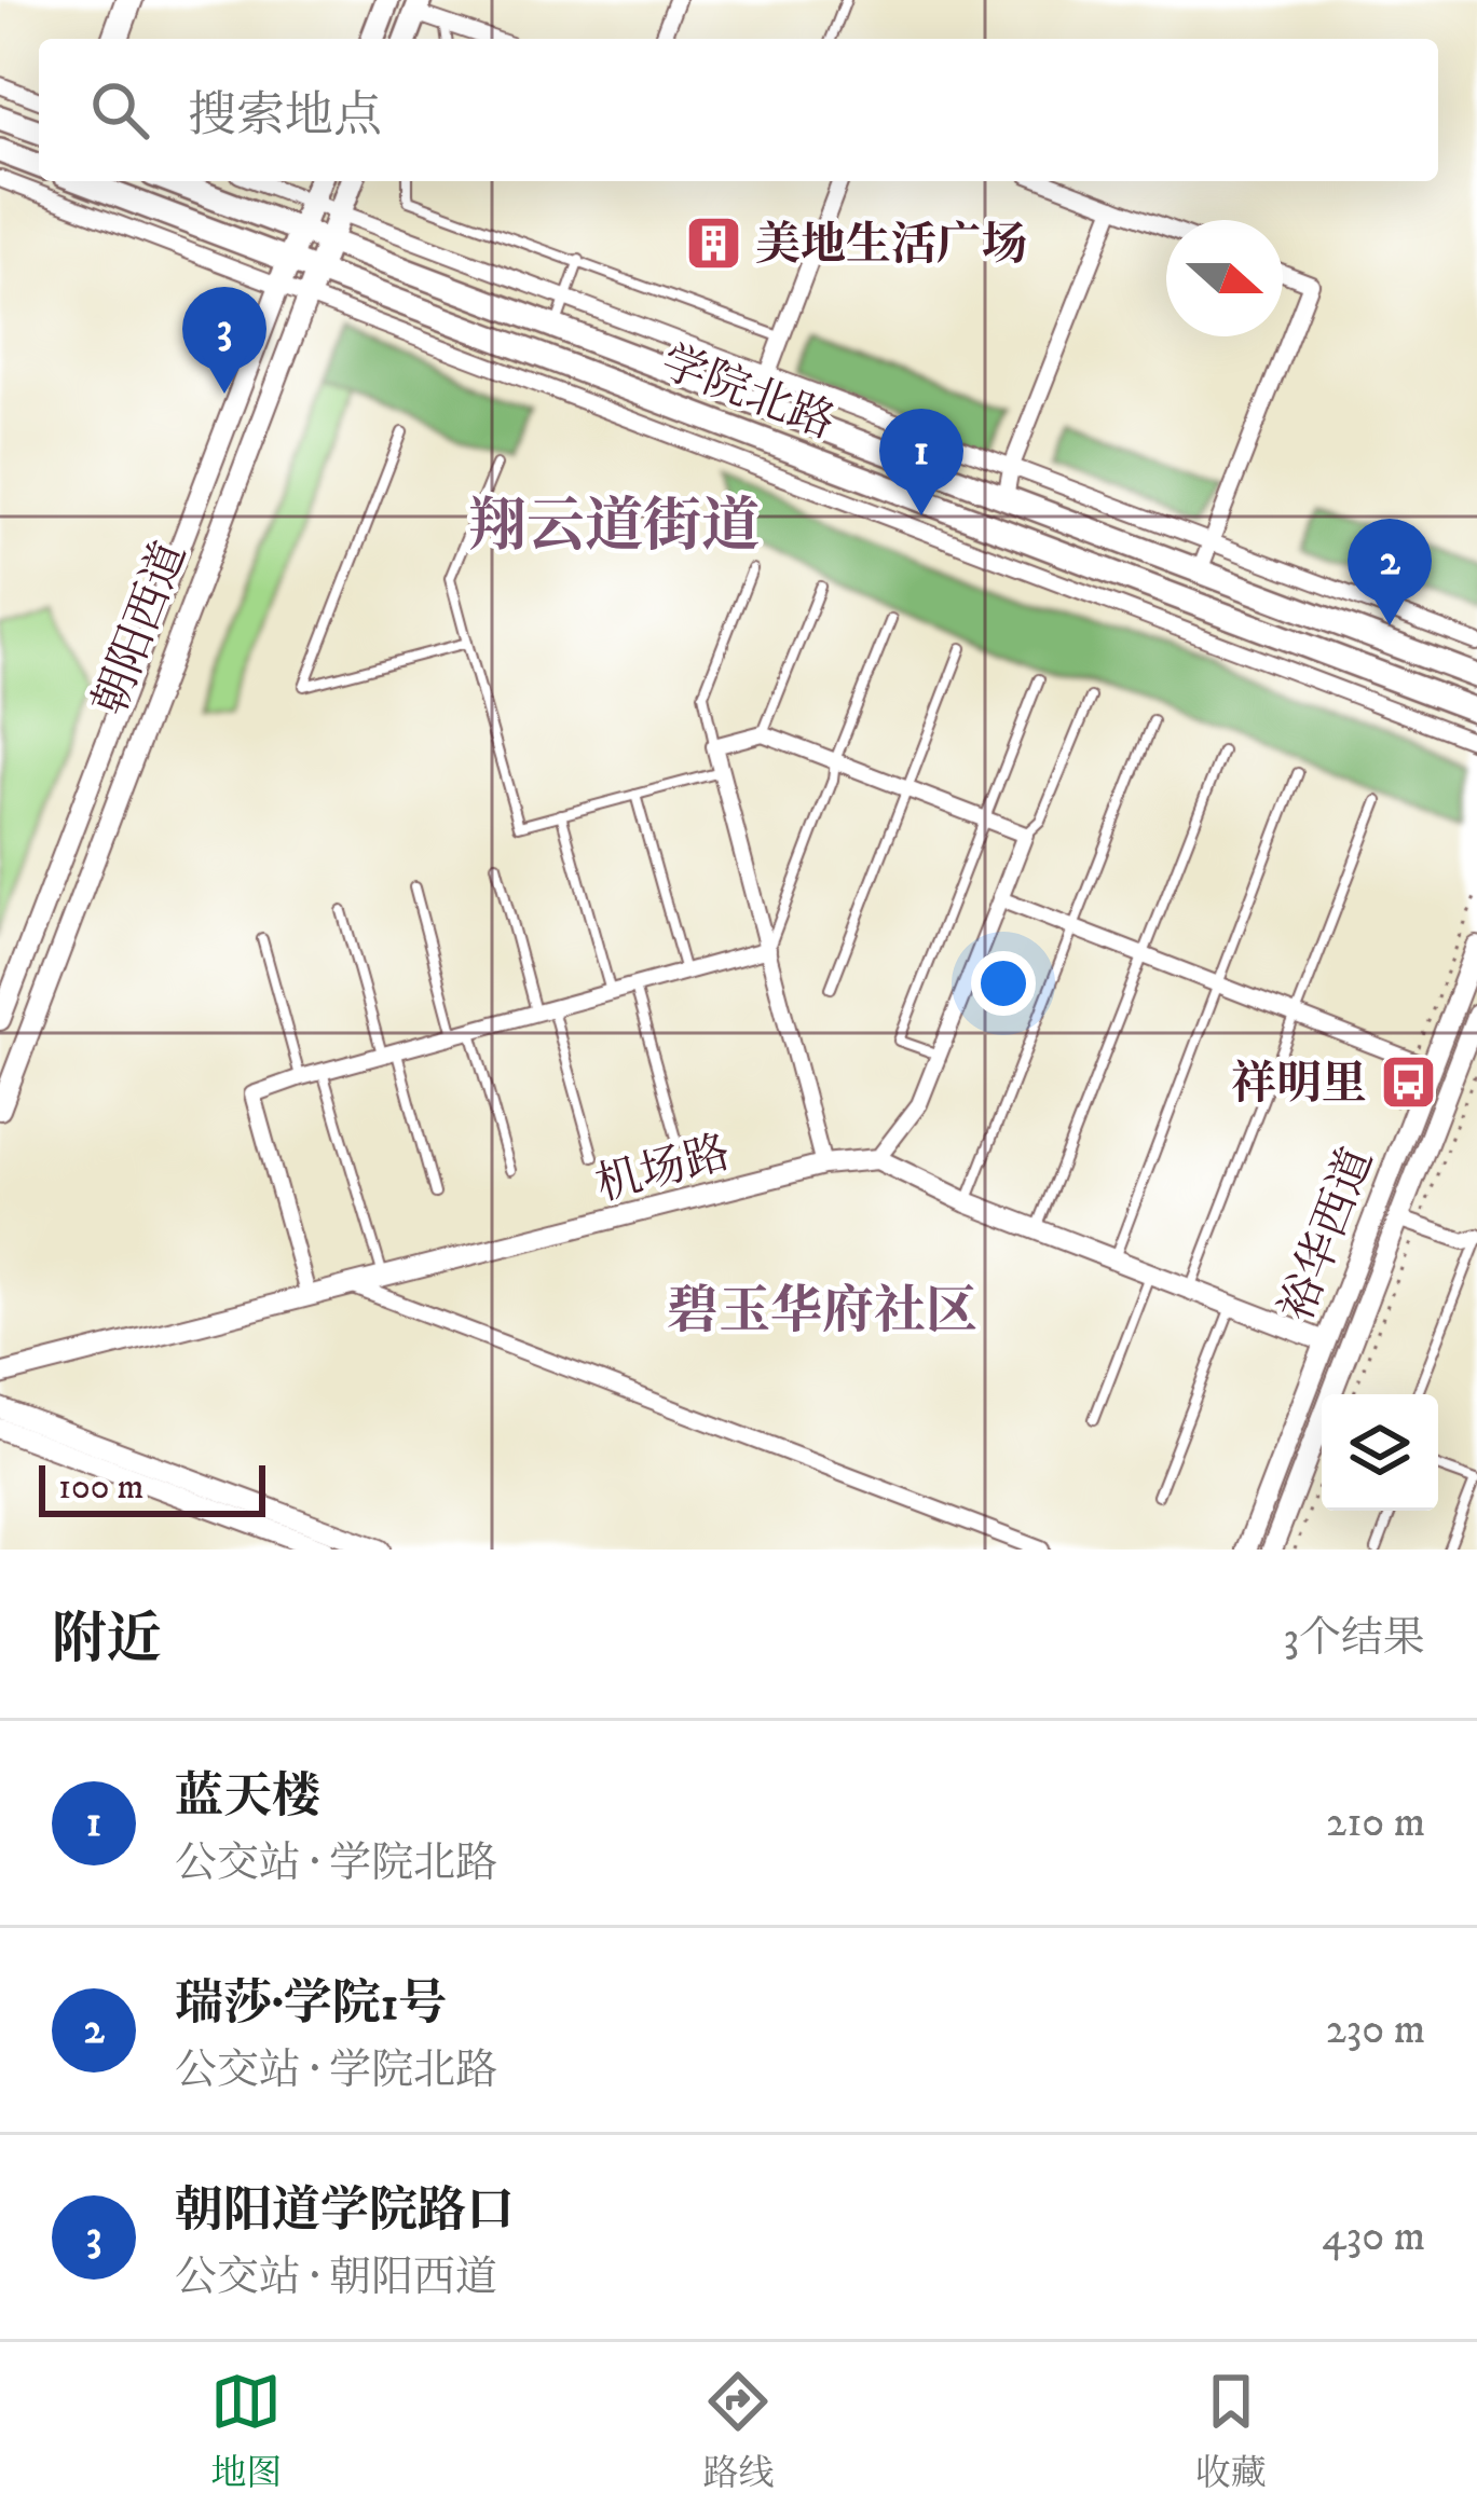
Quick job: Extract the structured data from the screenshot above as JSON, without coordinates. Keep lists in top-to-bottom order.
{
  "streets": {
    "main road": [
      "学院北路",
      "朝阳西道",
      "机场路",
      "裕华西道"
    ]
  },
  "crossings": [
    ["学院北路", "朝阳西道"]
  ],
  "districts": ["翔云道街道", "碧玉华府社区"],
  "places": {
    "building": ["美地生活广场"],
    "bus stop": ["祥明里"]
  },
  "scale_bar": "100 m",
  "north": "right",
  "page": {
    "search": "搜索地点",
    "pins": ["3", "1", "2"],
    "scale": "100 m",
    "heading": ["附近", "3个结果"],
    "list": [
      {
        "mark": "1",
        "name": "蓝天楼",
        "note": "公交站 · 学院北路",
        "value": "210 m"
      },
      {
        "mark": "2",
        "name": "瑞莎·学院1号",
        "note": "公交站 · 学院北路",
        "value": "230 m"
      },
      {
        "mark": "3",
        "name": "朝阳道学院路口",
        "note": "公交站 · 朝阳西道",
        "value": "430 m"
      }
    ],
    "nav": ["地图", "路线", "收藏"]
  }
}
